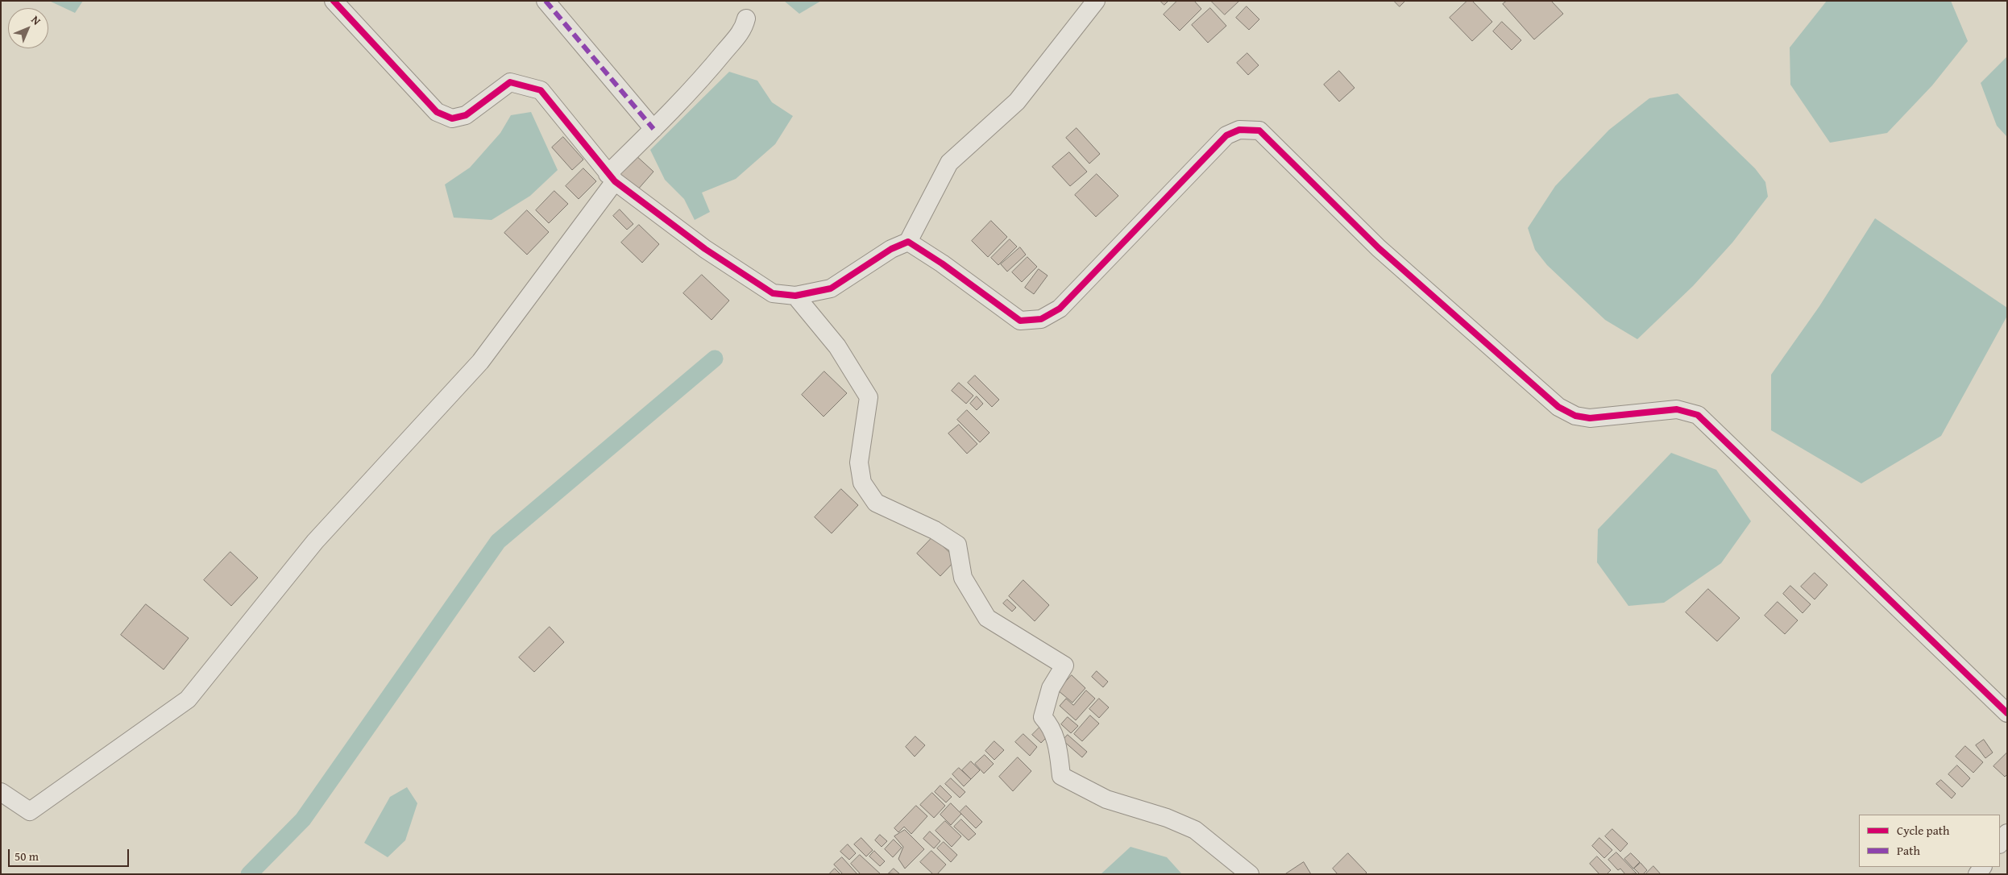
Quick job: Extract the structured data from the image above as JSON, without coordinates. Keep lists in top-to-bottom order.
{
  "legend": ["Cycle path", "Path"],
  "scale_bar": "50 m",
  "north": "top right"
}
